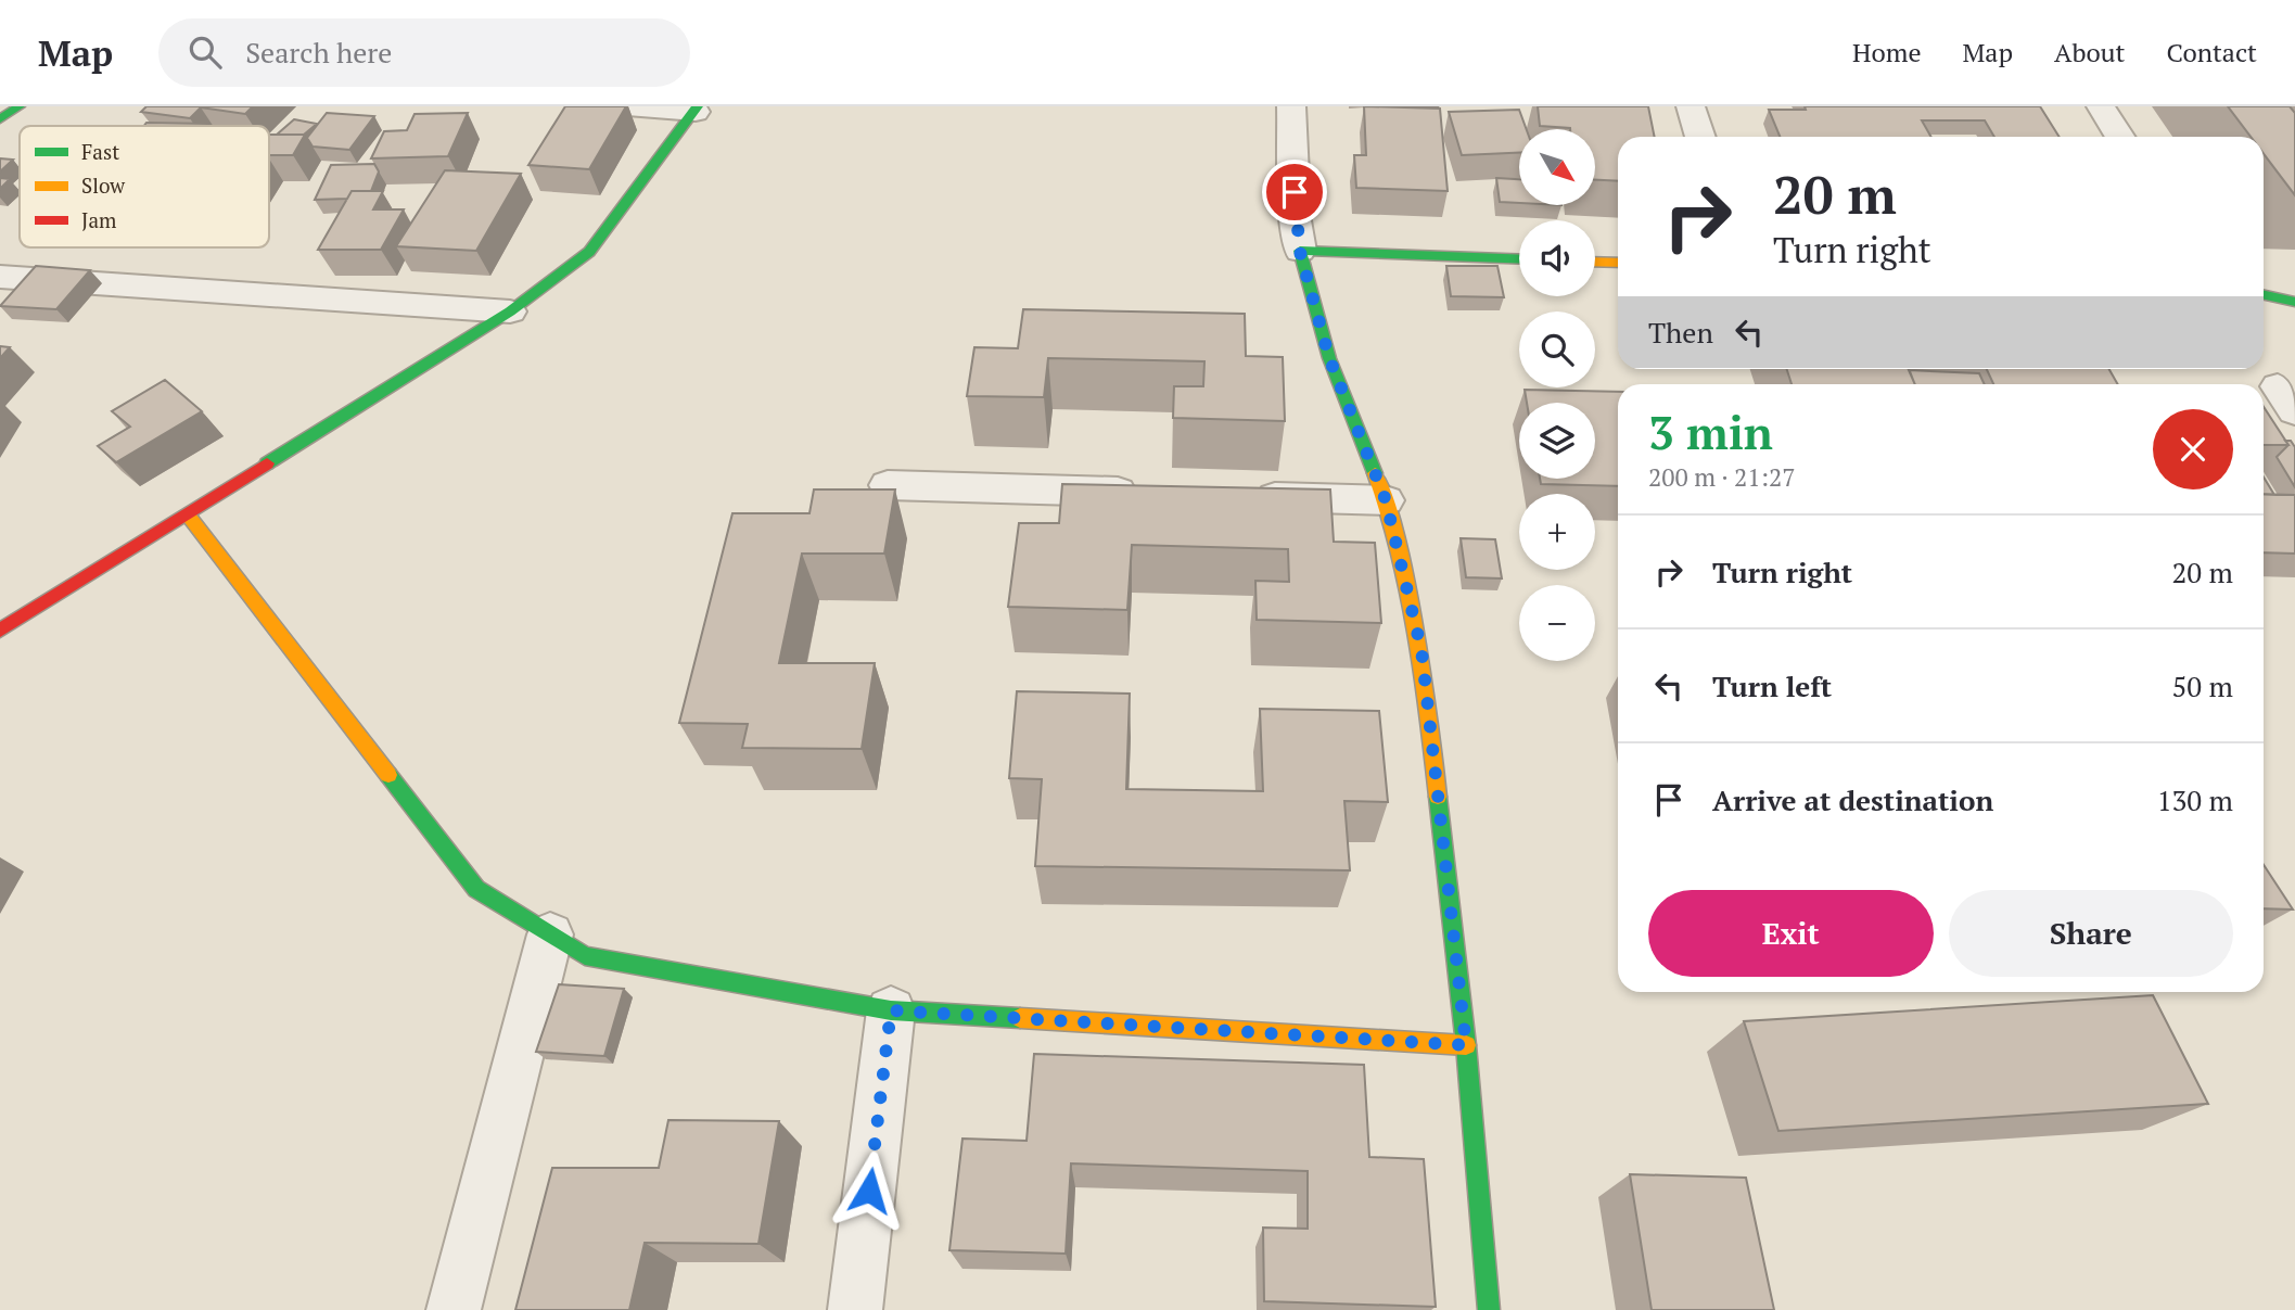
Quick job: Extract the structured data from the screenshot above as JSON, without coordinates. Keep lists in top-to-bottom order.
{
  "legend": ["Fast", "Slow", "Jam"],
  "north": "bottom right",
  "page": {
    "header": "Map",
    "search": "Search here",
    "nav": [
      "Home",
      "Map",
      "About",
      "Contact"
    ],
    "map_buttons": ["+", "−"],
    "turn": ["20 m", "Turn right"],
    "then": "Then",
    "heading": ["3 min", "200 m · 21:27"],
    "list": [
      {
        "name": "Turn right",
        "value": "20 m"
      },
      {
        "name": "Turn left",
        "value": "50 m"
      },
      {
        "name": "Arrive at destination",
        "value": "130 m"
      }
    ],
    "buttons": ["Exit", "Share"]
  }
}
